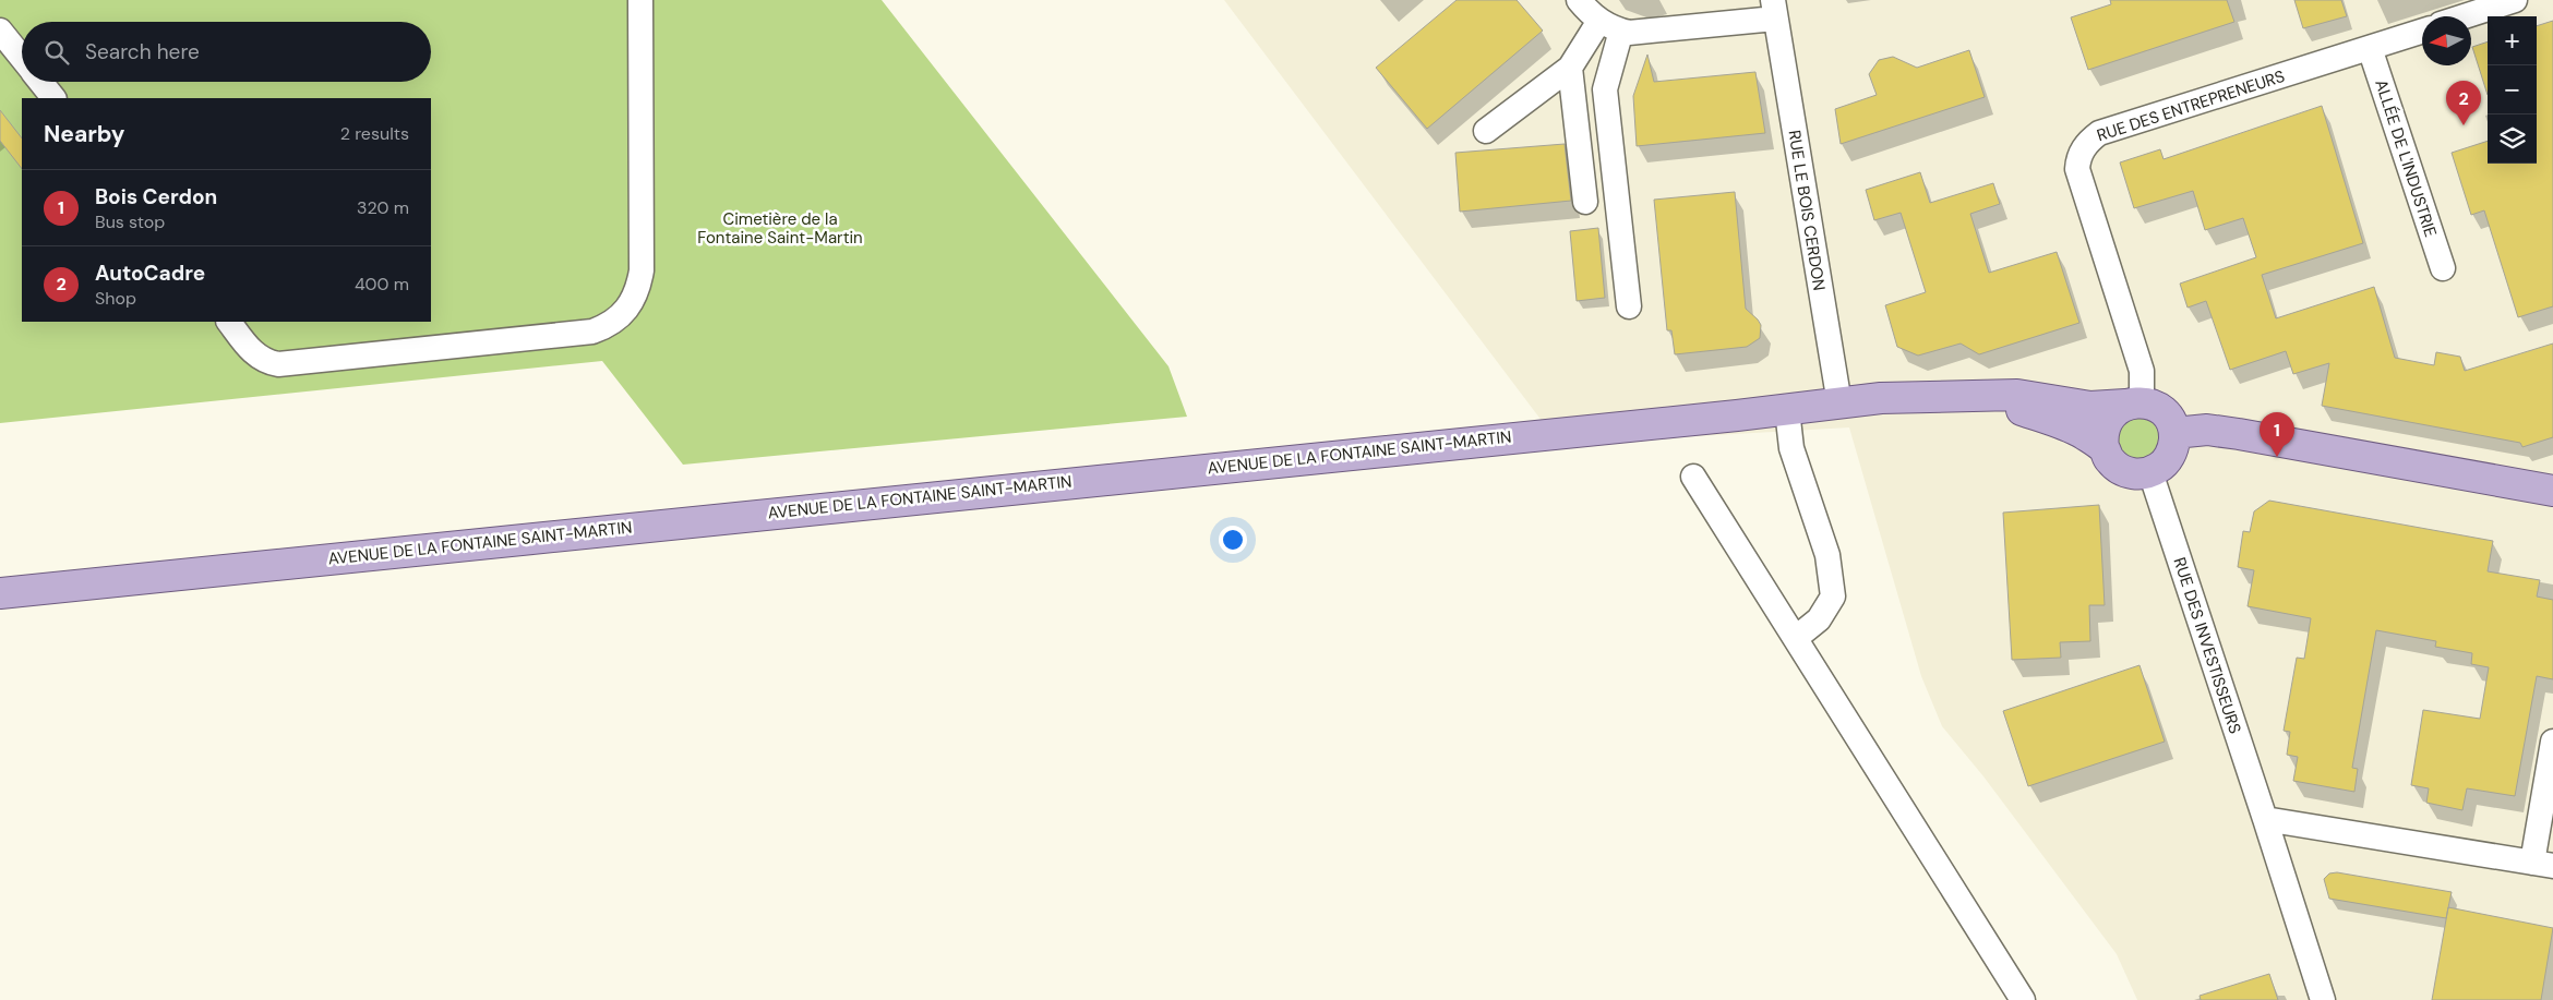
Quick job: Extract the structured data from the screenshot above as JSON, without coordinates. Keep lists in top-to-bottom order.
{
  "streets": {
    "main road": ["AVENUE DE LA FONTAINE SAINT-MARTIN"],
    "street": [
      "RUE DES ENTREPRENEURS",
      "ALLÉE DE L'INDUSTRIE",
      "RUE LE BOIS CERDON",
      "RUE DES INVESTISSEURS"
    ]
  },
  "crossings": [
    ["RUE DES ENTREPRENEURS", "ALLÉE DE L'INDUSTRIE"],
    ["RUE DES ENTREPRENEURS", "AVENUE DE LA FONTAINE SAINT-MARTIN"],
    ["RUE DES ENTREPRENEURS", "RUE DES INVESTISSEURS"],
    ["RUE LE BOIS CERDON", "AVENUE DE LA FONTAINE SAINT-MARTIN"],
    ["AVENUE DE LA FONTAINE SAINT-MARTIN", "RUE DES INVESTISSEURS"]
  ],
  "parks": ["Cimetière de la Fontaine Saint-Martin"],
  "north": "left",
  "page": {
    "map_buttons": ["+", "−"],
    "search": "Search here",
    "pins": ["2", "1"],
    "heading": ["Nearby", "2 results"],
    "list": [
      {
        "mark": "1",
        "name": "Bois Cerdon",
        "note": "Bus stop",
        "value": "320 m"
      },
      {
        "mark": "2",
        "name": "AutoCadre",
        "note": "Shop",
        "value": "400 m"
      }
    ]
  }
}
